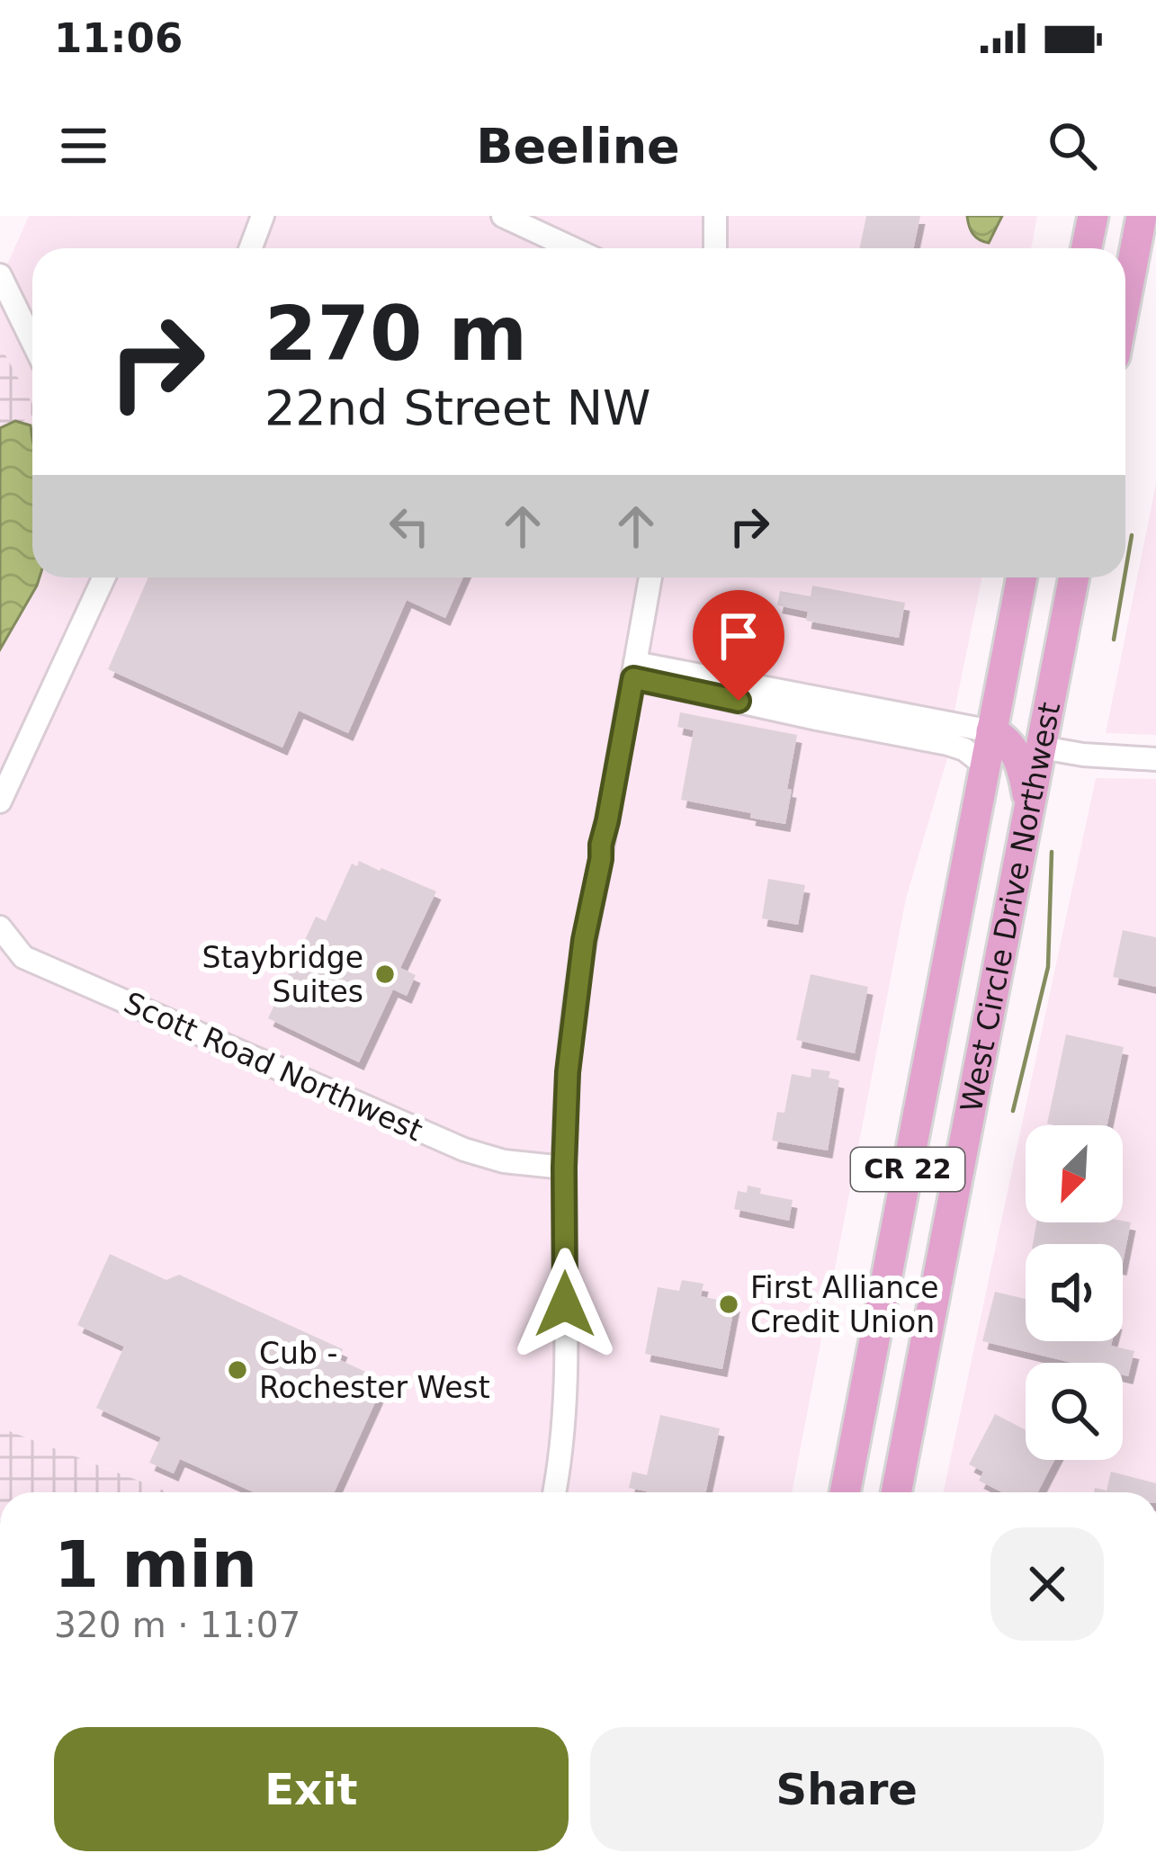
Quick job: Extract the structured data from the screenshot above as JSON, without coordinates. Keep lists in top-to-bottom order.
{
  "streets": {
    "main road": ["West Circle Drive Northwest", "CR 22"],
    "street": ["Scott Road Northwest"]
  },
  "places": ["Staybridge Suites", "First Alliance Credit Union", "Cub - Rochester West"],
  "north": "bottom left",
  "page": {
    "status": "11:06",
    "header": "Beeline",
    "turn": ["270 m", "22nd Street NW"],
    "heading": ["1 min", "320 m · 11:07"],
    "buttons": ["Exit", "Share"]
  }
}
